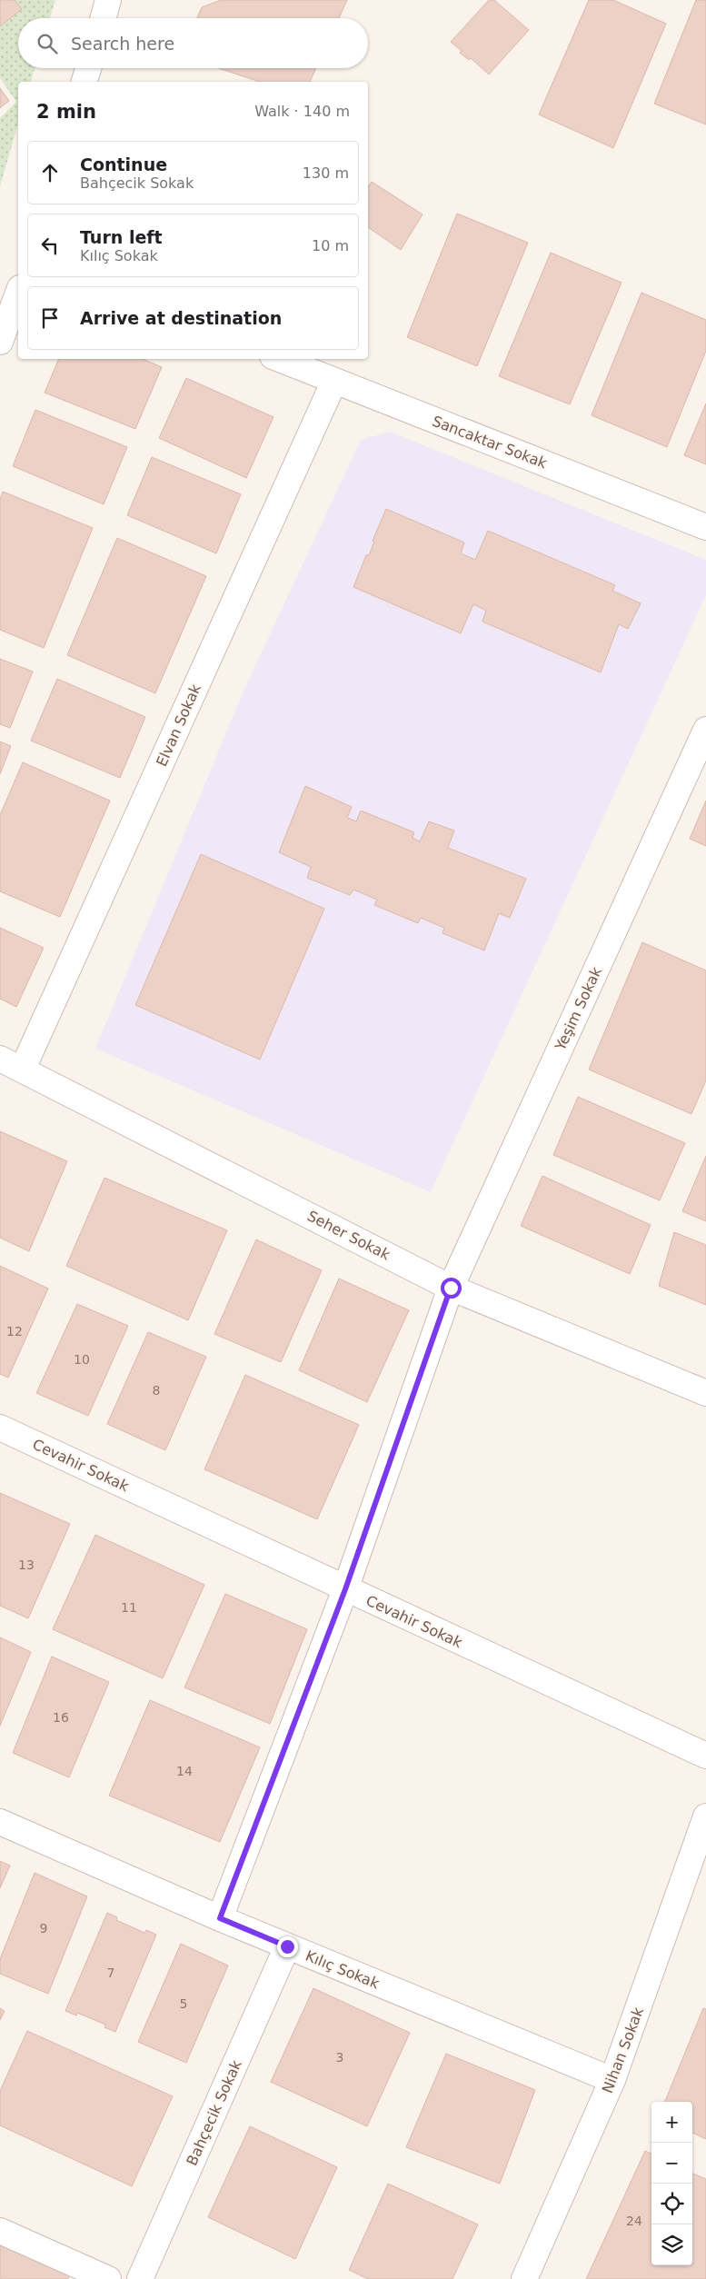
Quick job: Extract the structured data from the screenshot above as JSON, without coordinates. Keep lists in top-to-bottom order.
{
  "streets": {
    "street": [
      "Sancaktar Sokak",
      "Elvan Sokak",
      "Yeşim Sokak",
      "Seher Sokak",
      "Cevahir Sokak",
      "Kılıç Sokak",
      "Nihan Sokak",
      "Bahçecik Sokak"
    ]
  },
  "crossings": [
    ["Sancaktar Sokak", "Elvan Sokak"],
    ["Elvan Sokak", "Seher Sokak"],
    ["Yeşim Sokak", "Seher Sokak"],
    ["Kılıç Sokak", "Nihan Sokak"],
    ["Kılıç Sokak", "Bahçecik Sokak"]
  ],
  "house_numbers": [
    "12",
    "10",
    "8",
    "13",
    "11",
    "16",
    "14",
    "9",
    "7",
    "5",
    "3",
    "24"
  ],
  "page": {
    "search": "Search here",
    "heading": ["2 min", "Walk · 140 m"],
    "list": [
      ["Continue", "Bahçecik Sokak", "130 m"],
      ["Turn left", "Kılıç Sokak", "10 m"],
      "Arrive at destination"
    ],
    "map_buttons": ["+", "−"]
  }
}
